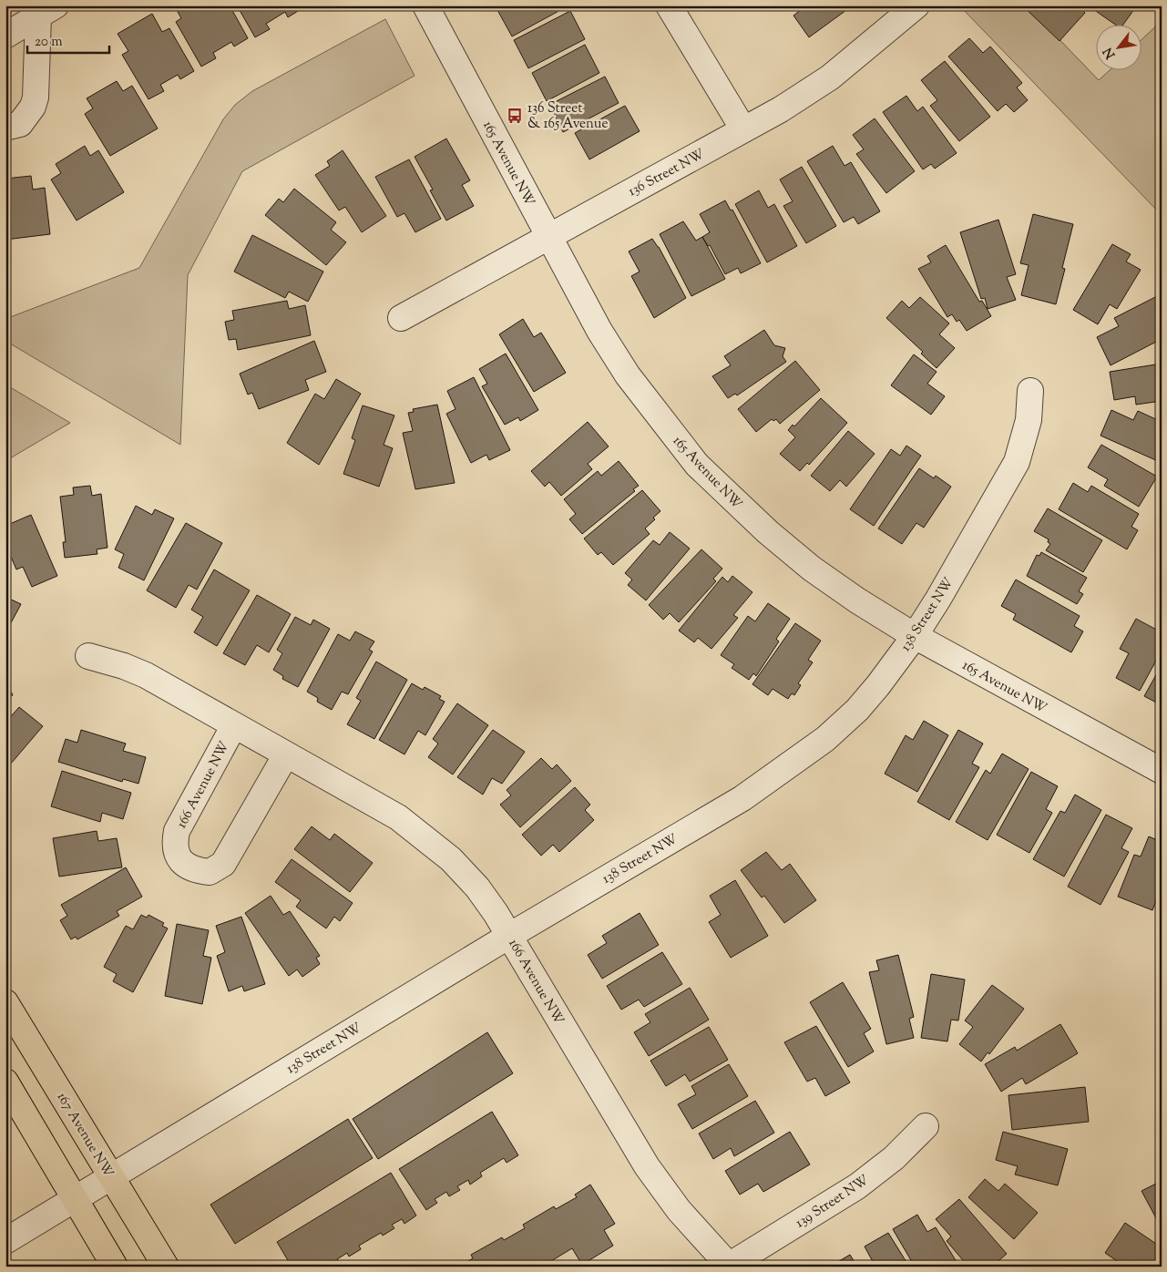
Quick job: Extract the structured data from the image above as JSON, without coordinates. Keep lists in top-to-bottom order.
{
  "streets": {
    "main road": ["167 Avenue NW"],
    "street": [
      "165 Avenue NW",
      "136 Street NW",
      "138 Street NW",
      "166 Avenue NW",
      "139 Street NW"
    ]
  },
  "crossings": [
    ["165 Avenue NW", "136 Street NW"],
    ["165 Avenue NW", "138 Street NW"],
    ["138 Street NW", "166 Avenue NW"],
    ["138 Street NW", "167 Avenue NW"],
    ["166 Avenue NW", "139 Street NW"]
  ],
  "places": {
    "bus stop": ["136 Street & 165 Avenue"]
  },
  "scale_bar": "20 m",
  "north": "bottom left"
}
